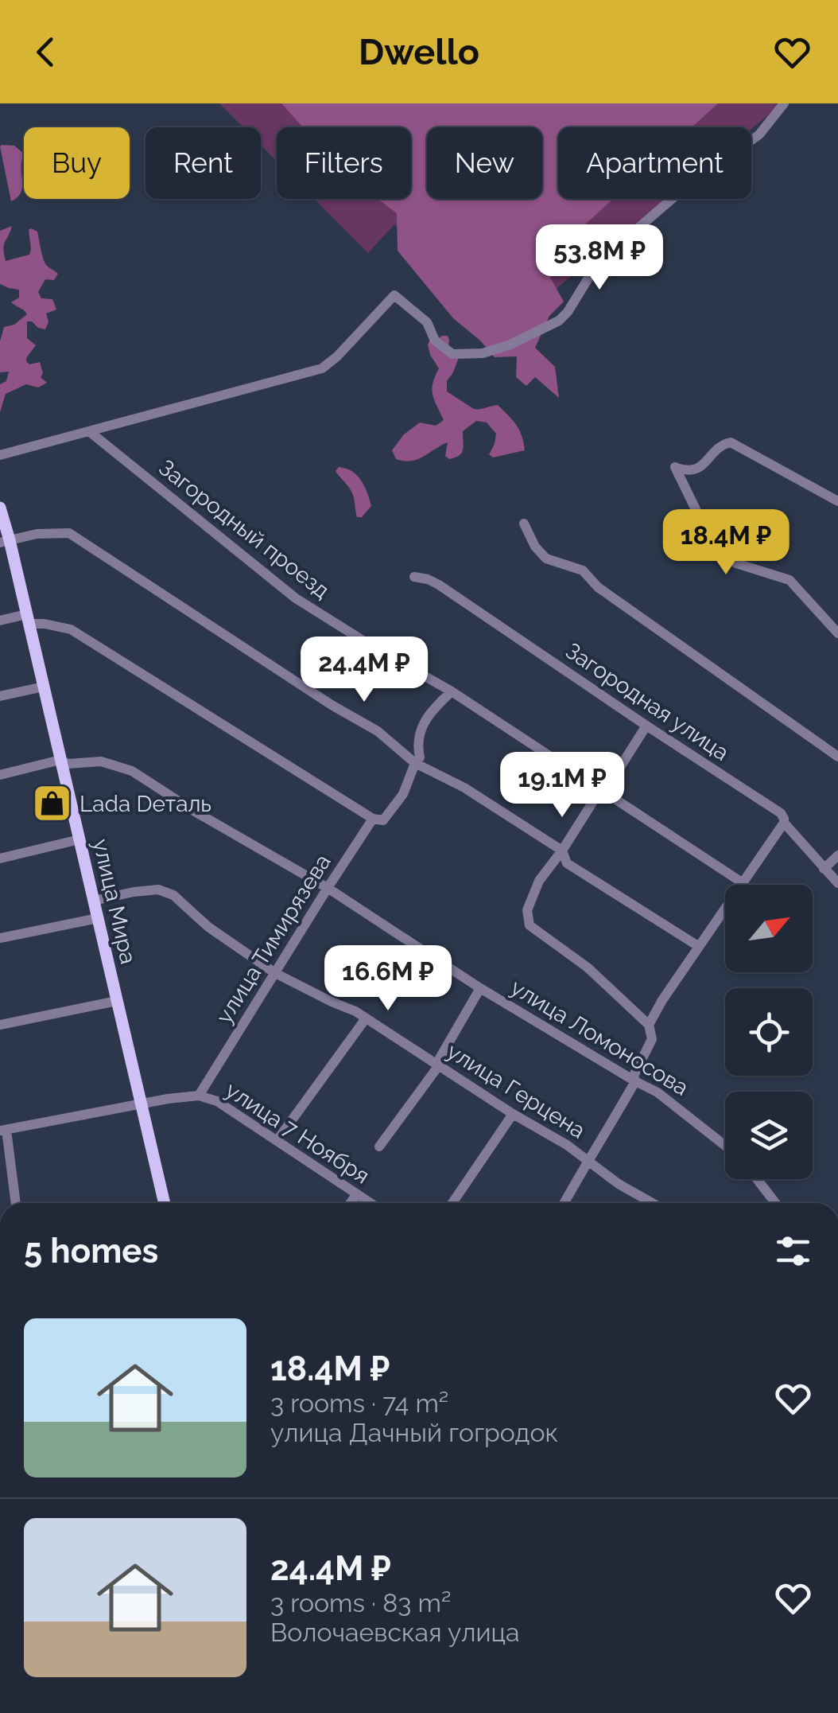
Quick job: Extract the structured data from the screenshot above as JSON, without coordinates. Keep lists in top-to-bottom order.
{
  "streets": {
    "main road": ["улица Мира"],
    "street": [
      "Загородный проезд",
      "Загородная улица",
      "улица Тимирязева",
      "улица Ломоносова",
      "улица Герцена",
      "улица 7 Ноября"
    ]
  },
  "crossings": [
    ["Загородный проезд", "улица Тимирязева"],
    ["улица Мира", "улица Ломоносова"],
    ["улица Мира", "улица Герцена"],
    ["улица Мира", "улица 7 Ноября"],
    ["улица Тимирязева", "улица Ломоносова"],
    ["улица Тимирязева", "улица Герцена"],
    ["улица Тимирязева", "улица 7 Ноября"]
  ],
  "places": {
    "shop": ["Lada Dеталь"]
  },
  "north": "top right",
  "page": {
    "header": "Dwello",
    "chip": [
      "Buy",
      "Rent",
      "Filters",
      "New",
      "Apartment"
    ],
    "price": [
      "53.8M ₽",
      "18.4M ₽",
      "24.4M ₽",
      "19.1M ₽",
      "16.6M ₽"
    ],
    "heading": "5 homes",
    "list": [
      {
        "name": "18.4M ₽",
        "note": "3 rooms · 74 m² · улица Дачный гогродок"
      },
      {
        "name": "24.4M ₽",
        "note": "3 rooms · 83 m² · Волочаевская улица"
      }
    ]
  }
}
